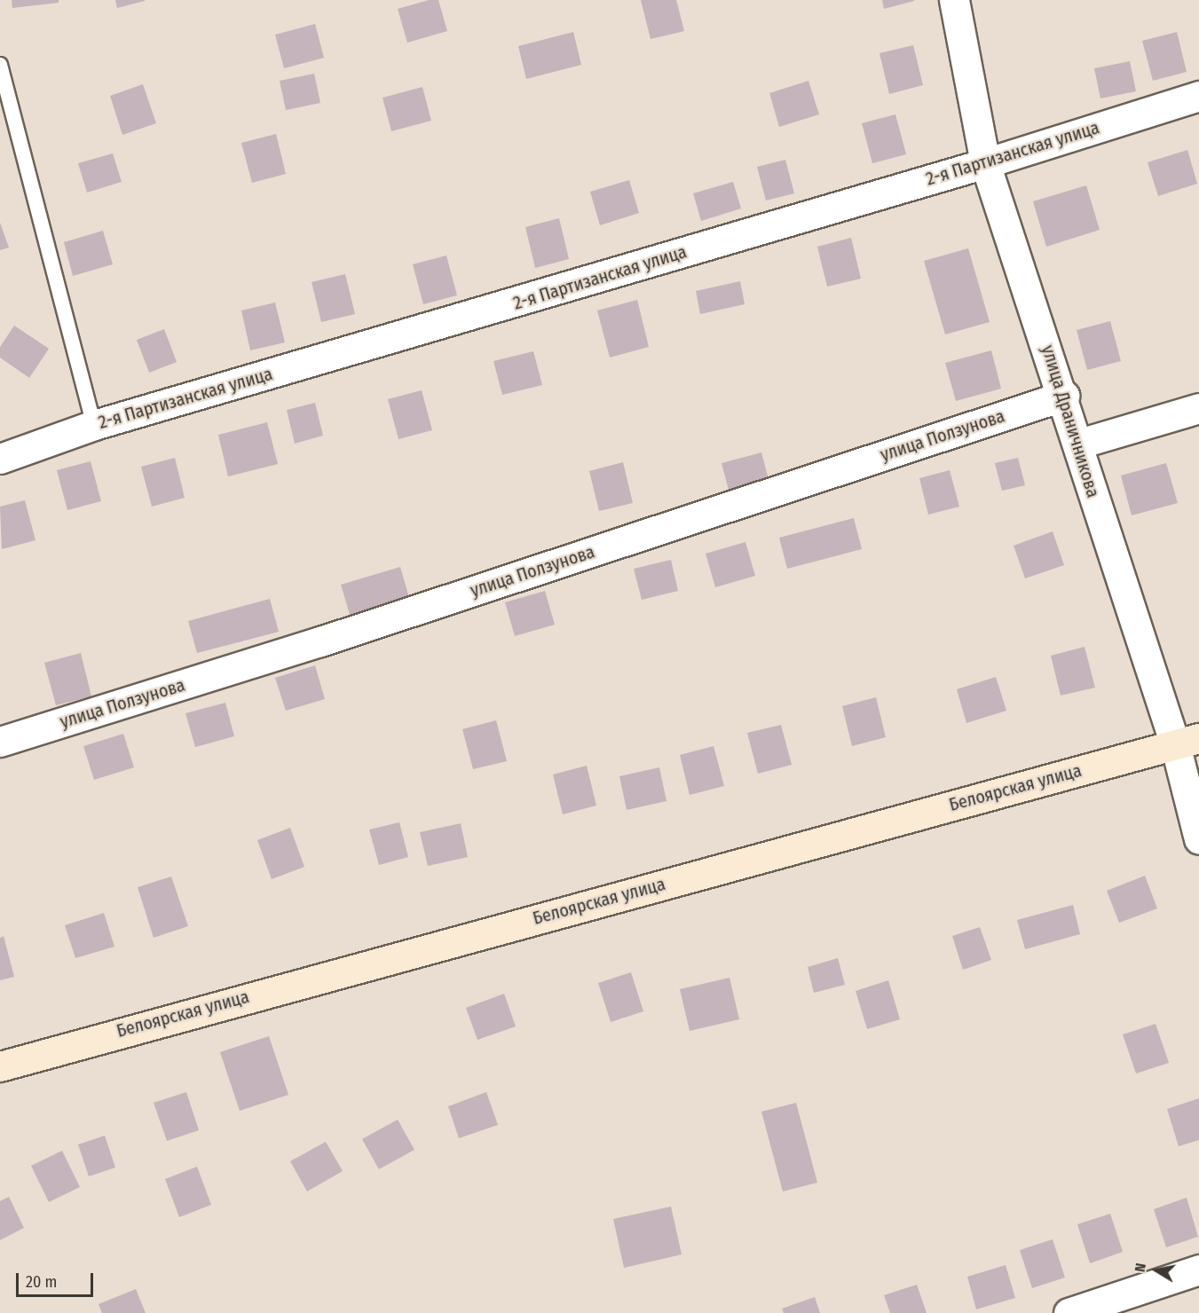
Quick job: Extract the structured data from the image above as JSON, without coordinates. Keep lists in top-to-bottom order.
{
  "streets": {
    "street": [
      "2-я Партизанская улица",
      "улица Драничникова",
      "улица Ползунова",
      "Белоярская улица"
    ]
  },
  "crossings": [
    ["2-я Партизанская улица", "улица Драничникова"],
    ["улица Драничникова", "улица Ползунова"],
    ["улица Драничникова", "Белоярская улица"]
  ],
  "scale_bar": "20 m",
  "north": "left"
}
